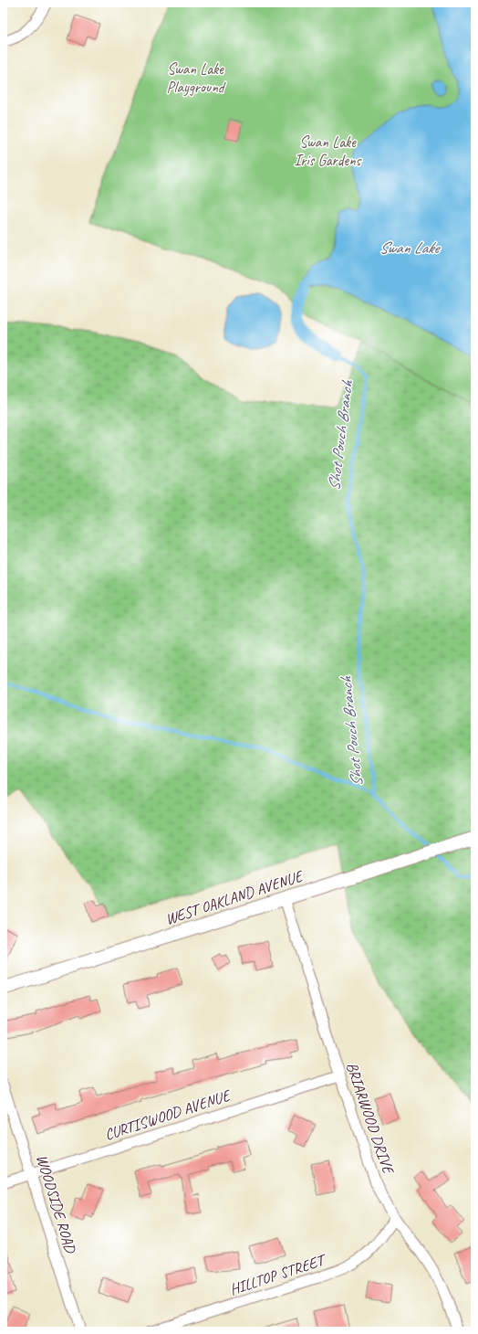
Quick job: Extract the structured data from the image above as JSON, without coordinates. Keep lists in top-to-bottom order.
{
  "streets": {
    "street": [
      "WEST OAKLAND AVENUE",
      "CURTISWOOD AVENUE",
      "BRIARWOOD DRIVE",
      "WOODSIDE ROAD",
      "HILLTOP STREET"
    ]
  },
  "crossings": [
    ["WEST OAKLAND AVENUE", "BRIARWOOD DRIVE"],
    ["CURTISWOOD AVENUE", "BRIARWOOD DRIVE"],
    ["CURTISWOOD AVENUE", "WOODSIDE ROAD"],
    ["BRIARWOOD DRIVE", "HILLTOP STREET"]
  ],
  "water": ["Swan Lake", "Shot Pouch Branch"],
  "parks": ["Swan Lake Playground", "Swan Lake Iris Gardens"]
}
